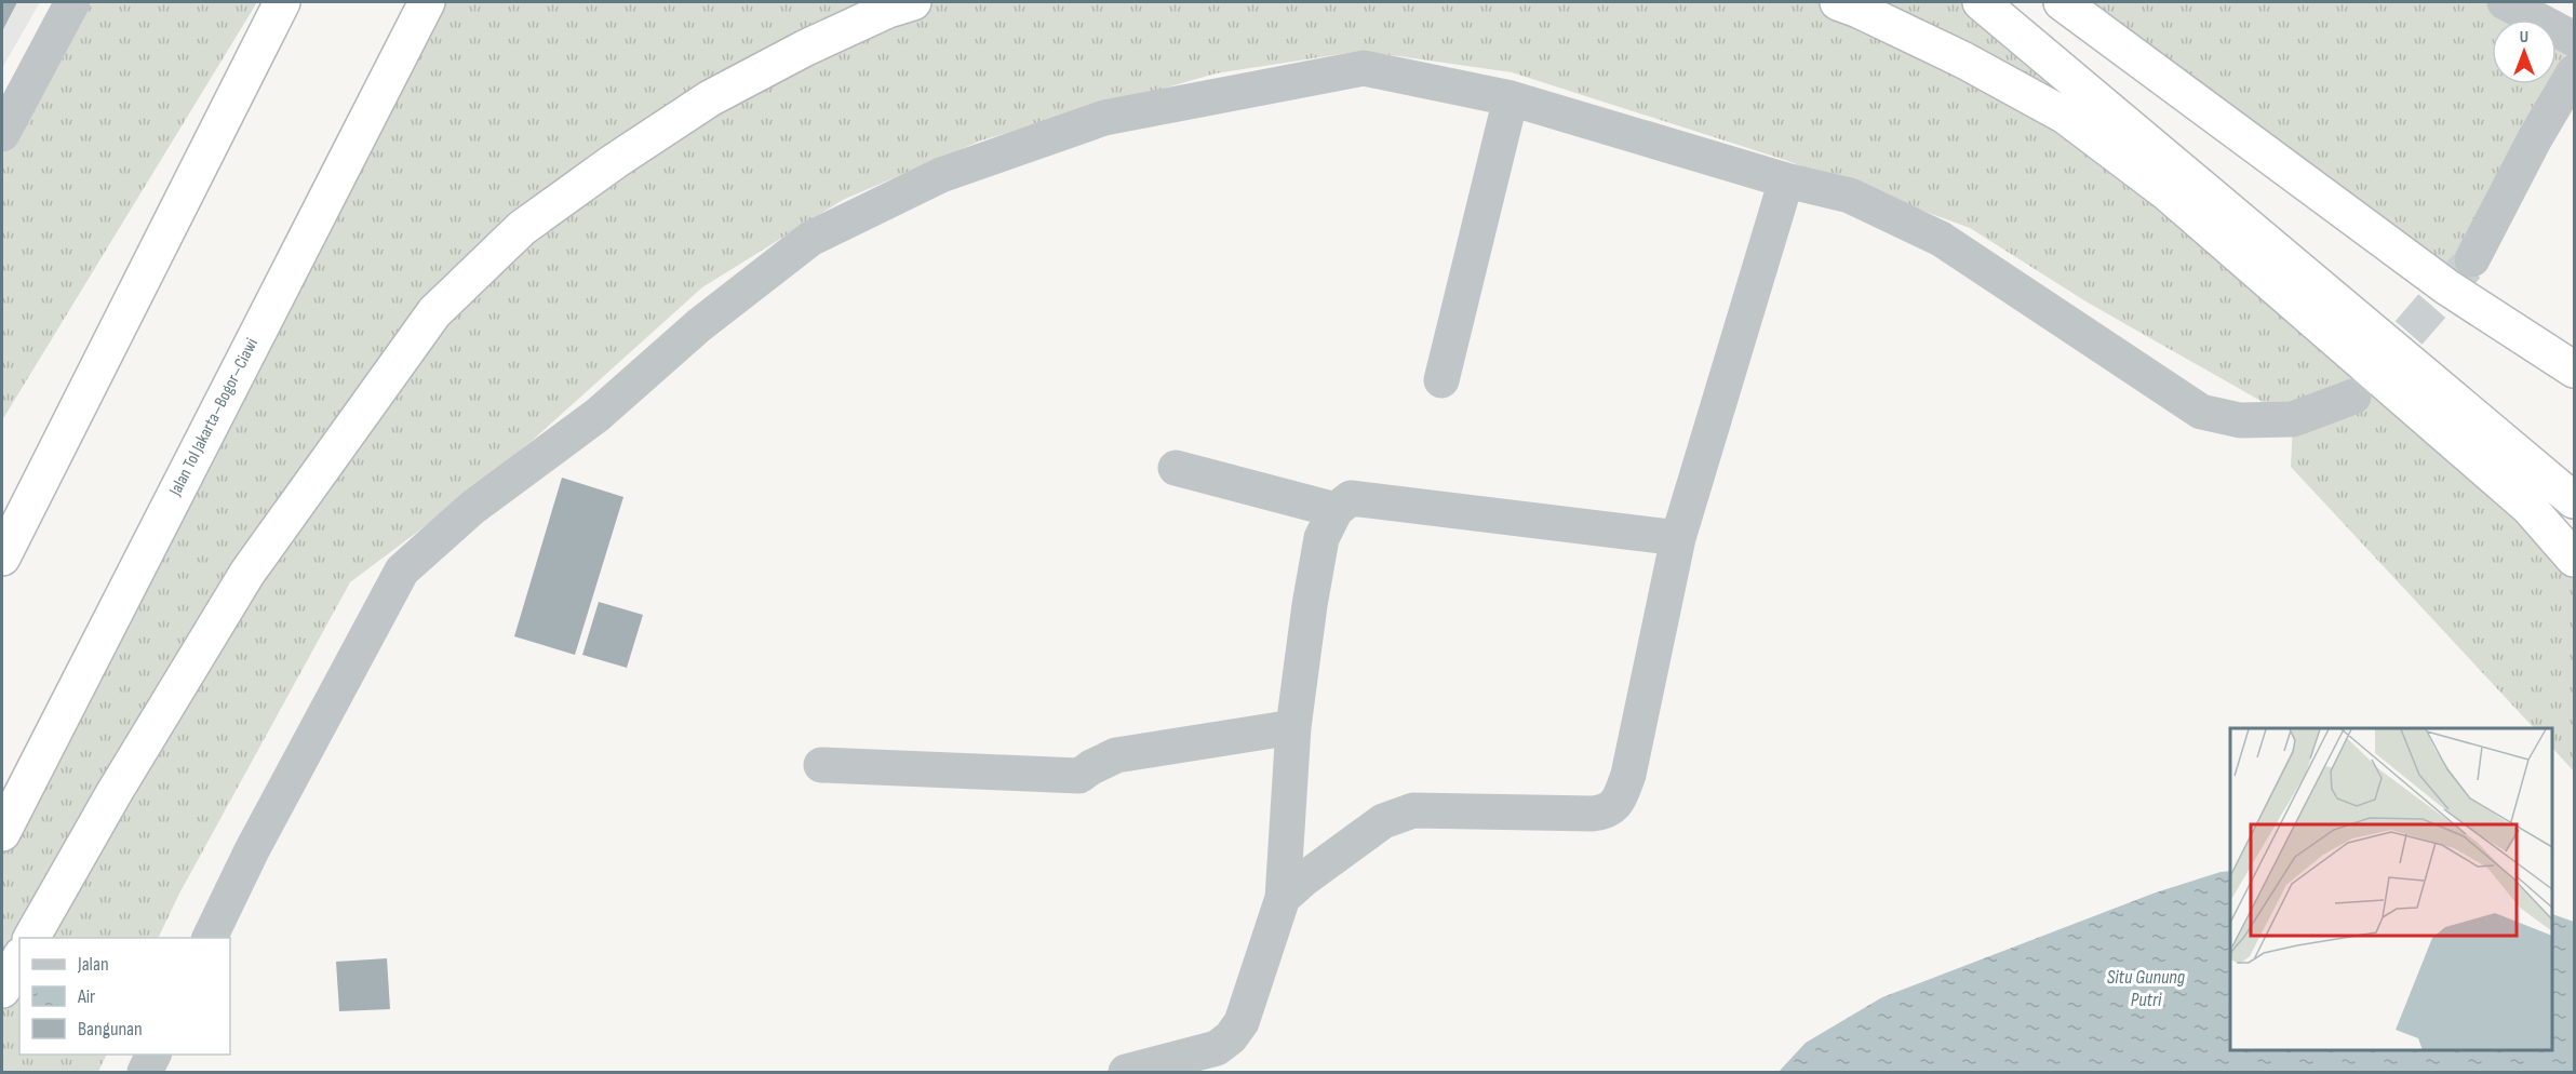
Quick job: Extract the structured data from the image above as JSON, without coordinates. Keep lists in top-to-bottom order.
{
  "streets": {
    "highway": ["Jalan Tol Jakarta–Bogor–Ciawi"]
  },
  "water": ["Situ Gunung Putri"],
  "legend": ["Jalan", "Air", "Bangunan"],
  "north": "top"
}
